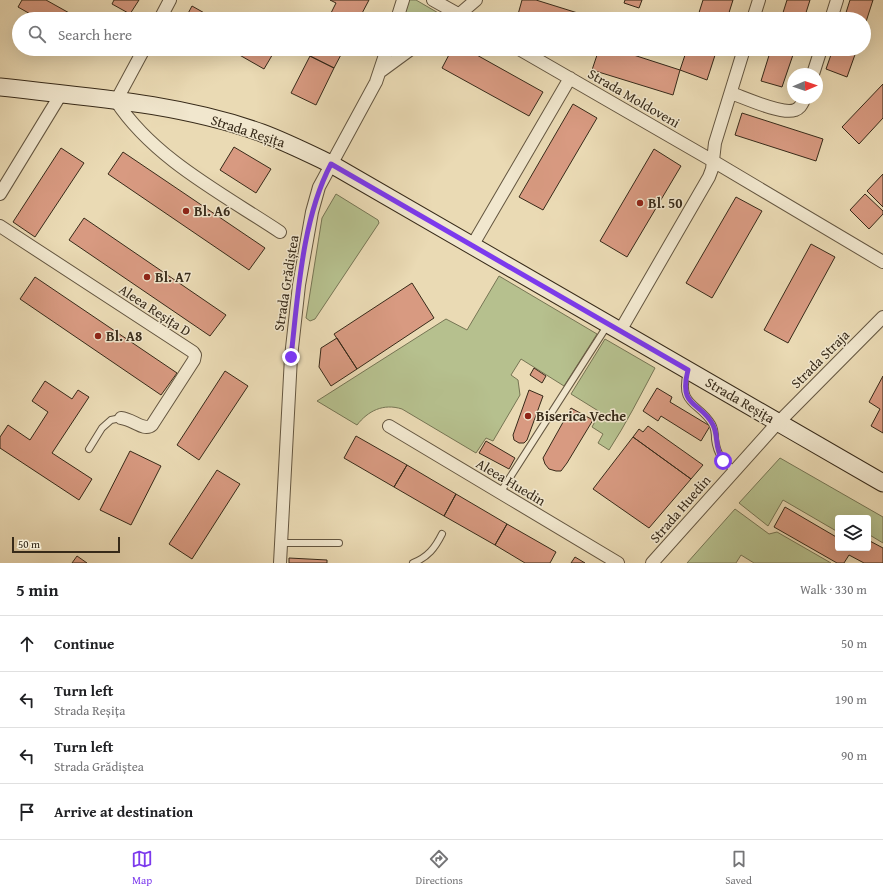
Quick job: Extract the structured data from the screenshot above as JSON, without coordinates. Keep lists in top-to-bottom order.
{
  "streets": {
    "street": [
      "Strada Moldoveni",
      "Strada Reșița",
      "Strada Grădiștea",
      "Aleea Reșița D",
      "Strada Straja",
      "Aleea Huedin",
      "Strada Huedin"
    ]
  },
  "crossings": [
    ["Strada Reșița", "Strada Grădiștea"],
    ["Strada Reșița", "Strada Straja"],
    ["Strada Reșița", "Strada Huedin"],
    ["Strada Straja", "Strada Huedin"]
  ],
  "places": [
    "Bl. 50",
    "Bl. A6",
    "Bl. A7",
    "Bl. A8",
    "Biserica Veche"
  ],
  "scale_bar": "50 m",
  "north": "right",
  "page": {
    "search": "Search here",
    "scale": "50 m",
    "heading": ["5 min", "Walk · 330 m"],
    "list": [
      ["Continue", "50 m"],
      ["Turn left", "Strada Reșița", "190 m"],
      ["Turn left", "Strada Grădiștea", "90 m"],
      "Arrive at destination"
    ],
    "nav": ["Map", "Directions", "Saved"]
  }
}
